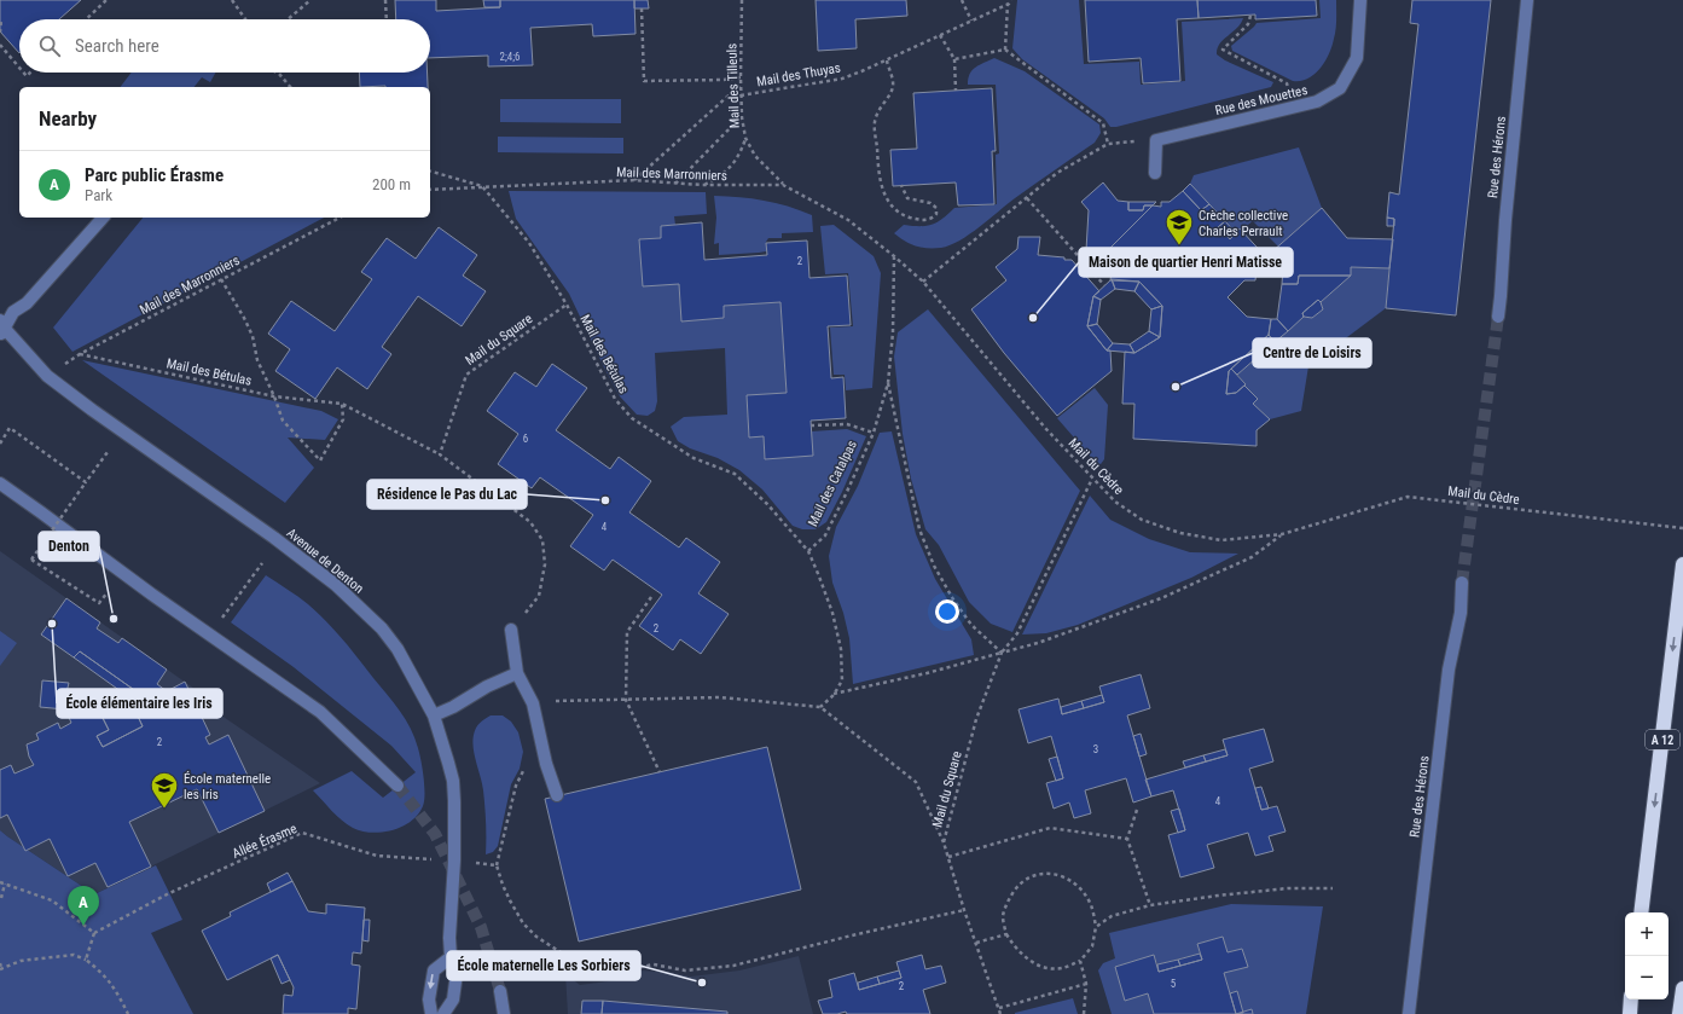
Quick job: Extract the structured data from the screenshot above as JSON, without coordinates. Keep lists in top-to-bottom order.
{
  "streets": {
    "highway": ["A 12"],
    "street": ["Rue des Mouettes", "Rue des Hérons", "Avenue de Denton"],
    "path": [
      "Mail des Thuyas",
      "Mail des Tilleuls",
      "Mail des Marronniers",
      "Mail du Square",
      "Mail des Bétulas",
      "Mail du Cèdre",
      "Mail des Catalpas",
      "Allée Érasme"
    ]
  },
  "crossings": [
    ["Mail des Thuyas", "Mail des Tilleuls"],
    ["Mail des Tilleuls", "Mail des Marronniers"],
    ["Mail des Marronniers", "Mail des Bétulas"],
    ["Mail des Marronniers", "Mail du Cèdre"],
    ["Mail des Marronniers", "Mail des Catalpas"],
    ["Mail des Marronniers", "Avenue de Denton"],
    ["Mail du Square", "Mail des Bétulas"],
    ["Mail du Square", "Mail du Cèdre"],
    ["Mail des Bétulas", "Mail des Catalpas"],
    ["Mail du Cèdre", "Mail des Catalpas"],
    ["Avenue de Denton", "Allée Érasme"]
  ],
  "places": {
    "school or university": ["Crèche collective Charles Perrault", "École maternelle les Iris"],
    "other": [
      "Maison de quartier Henri Matisse",
      "Centre de Loisirs",
      "Résidence le Pas du Lac",
      "Denton",
      "École élémentaire les Iris",
      "École maternelle Les Sorbiers"
    ]
  },
  "house_numbers": [
    "2;4;6",
    "2",
    "6",
    "4",
    "2",
    "2",
    "3",
    "4",
    "5",
    "2"
  ],
  "page": {
    "search": "Search here",
    "heading": "Nearby",
    "list": [
      {
        "mark": "A",
        "name": "Parc public Érasme",
        "note": "Park",
        "value": "200 m"
      }
    ],
    "pins": "A",
    "map_buttons": ["+", "−"]
  }
}
